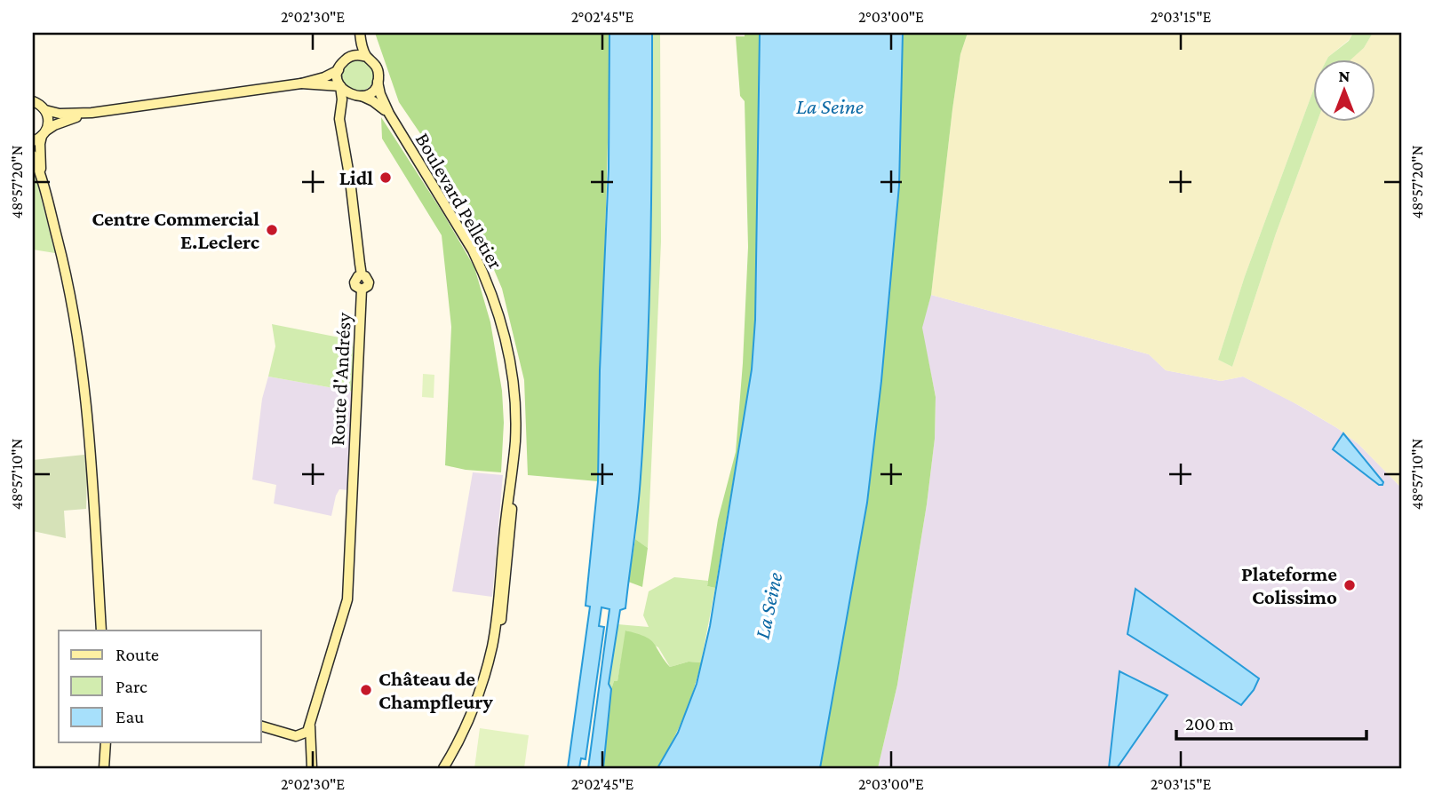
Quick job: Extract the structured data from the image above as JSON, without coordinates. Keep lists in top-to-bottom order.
{
  "streets": {
    "street": ["Boulevard Pelletier", "Route d'Andrésy"]
  },
  "crossings": [
    ["Boulevard Pelletier", "Route d'Andrésy"]
  ],
  "water": ["La Seine"],
  "places": [
    "Lidl",
    "Centre Commercial E.Leclerc",
    "Plateforme Colissimo",
    "Château de Champfleury"
  ],
  "legend": ["Route", "Parc", "Eau"],
  "scale_bar": "200 m",
  "north": "top",
  "coordinates": [
    "2°02'30\"E",
    "2°02'45\"E",
    "2°03'00\"E",
    "2°03'15\"E",
    "48°57'20\"N",
    "48°57'10\"N"
  ]
}
